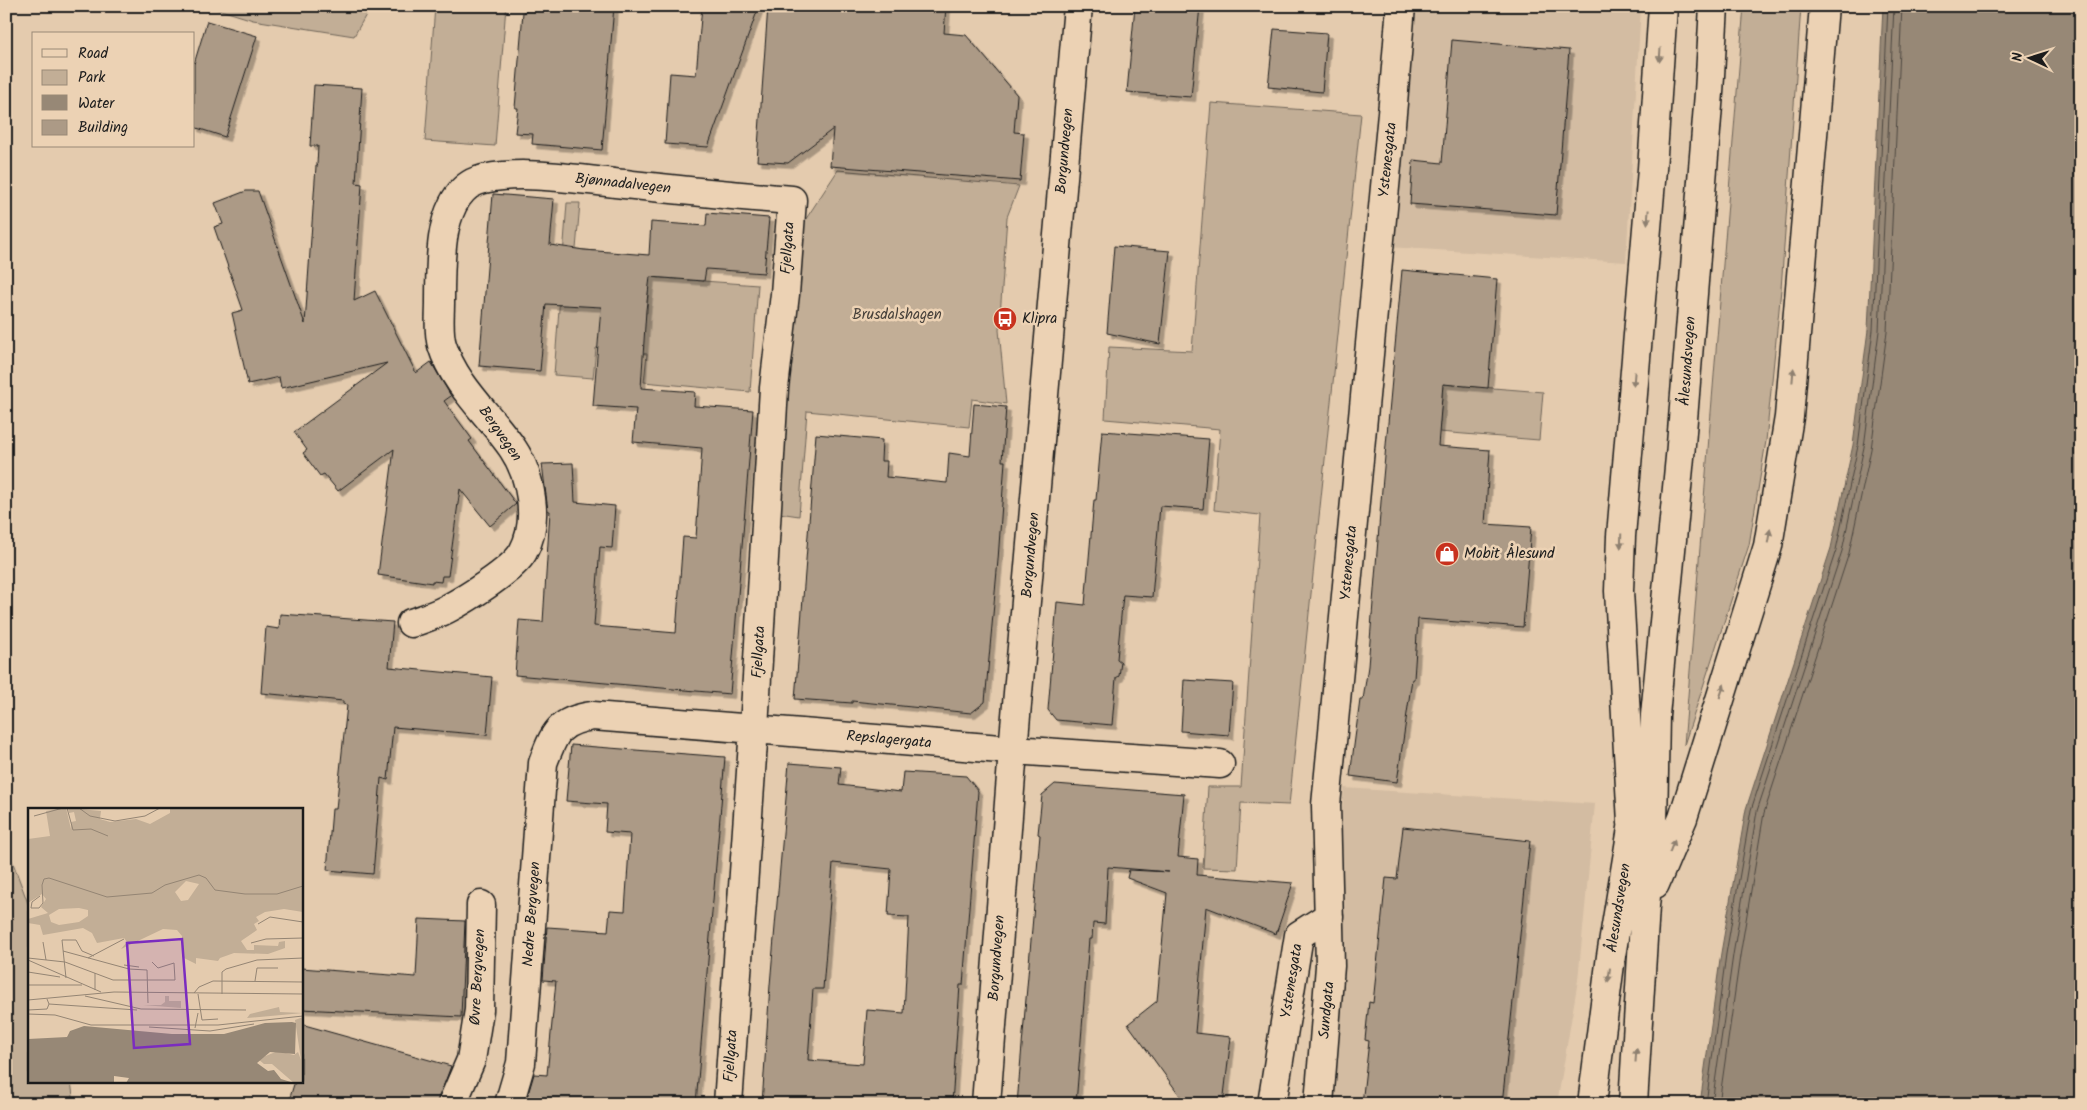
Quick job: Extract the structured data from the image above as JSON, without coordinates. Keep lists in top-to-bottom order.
{
  "streets": {
    "main road": [
      "Borgundvegen",
      "Ystenesgata",
      "Bjønnadalvegen",
      "Fjellgata",
      "Ålesundsvegen",
      "Bergvegen",
      "Repslagergata",
      "Nedre Bergvegen",
      "Øvre Bergvegen",
      "Sundgata"
    ]
  },
  "crossings": [
    ["Borgundvegen", "Repslagergata"],
    ["Ystenesgata", "Sundgata"],
    ["Bjønnadalvegen", "Fjellgata"],
    ["Bjønnadalvegen", "Bergvegen"],
    ["Fjellgata", "Repslagergata"],
    ["Repslagergata", "Nedre Bergvegen"]
  ],
  "parks": ["Brusdalshagen"],
  "places": {
    "bus stop": ["Klipra"],
    "shop": ["Mobit Ålesund"]
  },
  "legend": [
    "Road",
    "Park",
    "Water",
    "Building"
  ],
  "north": "left"
}
